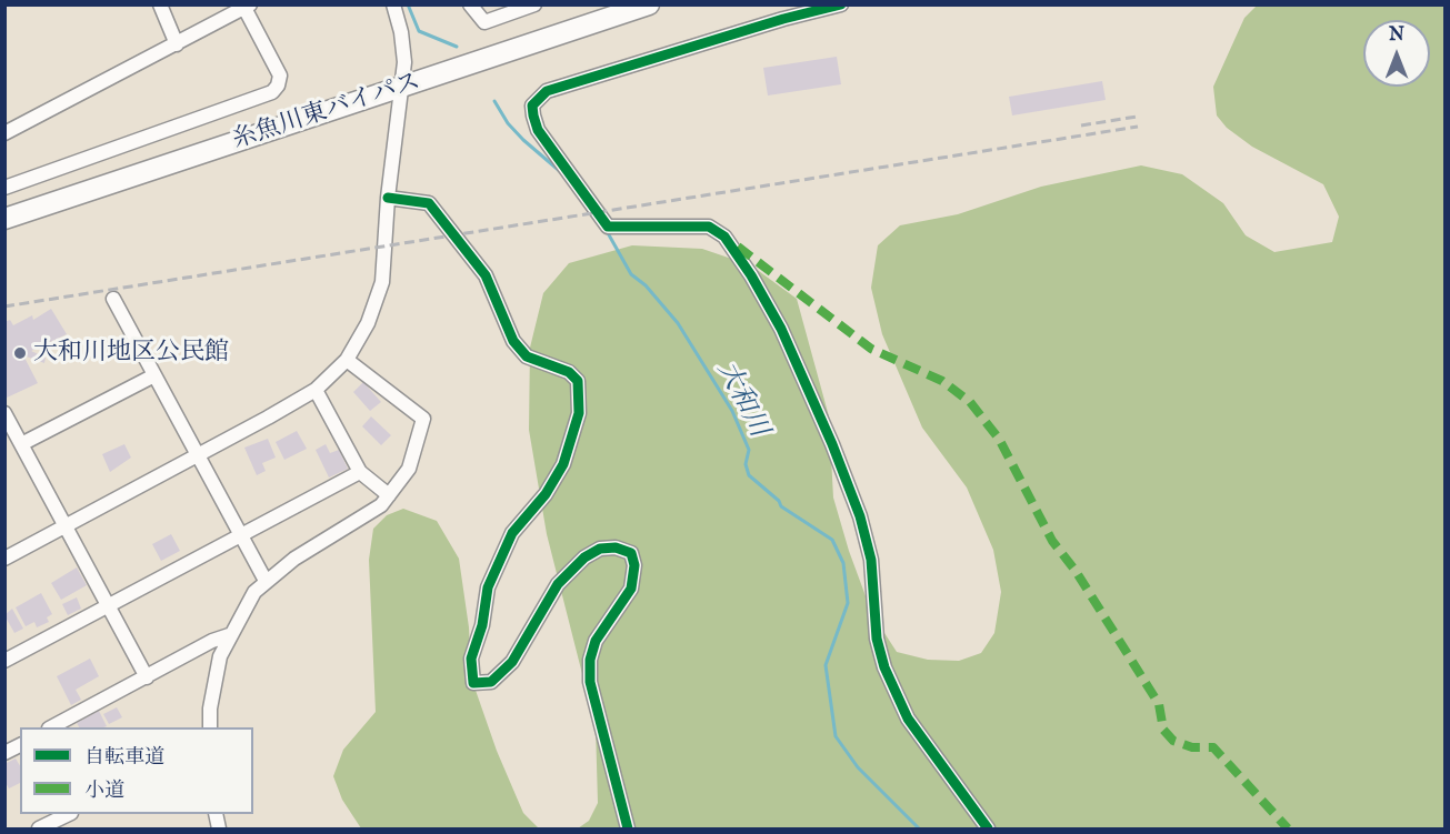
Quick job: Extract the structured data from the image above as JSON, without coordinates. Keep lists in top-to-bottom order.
{
  "streets": {
    "highway": ["糸魚川東バイパス"]
  },
  "water": ["大和川"],
  "places": ["大和川地区公民館"],
  "legend": ["自転車道", "小道"],
  "north": "top"
}
